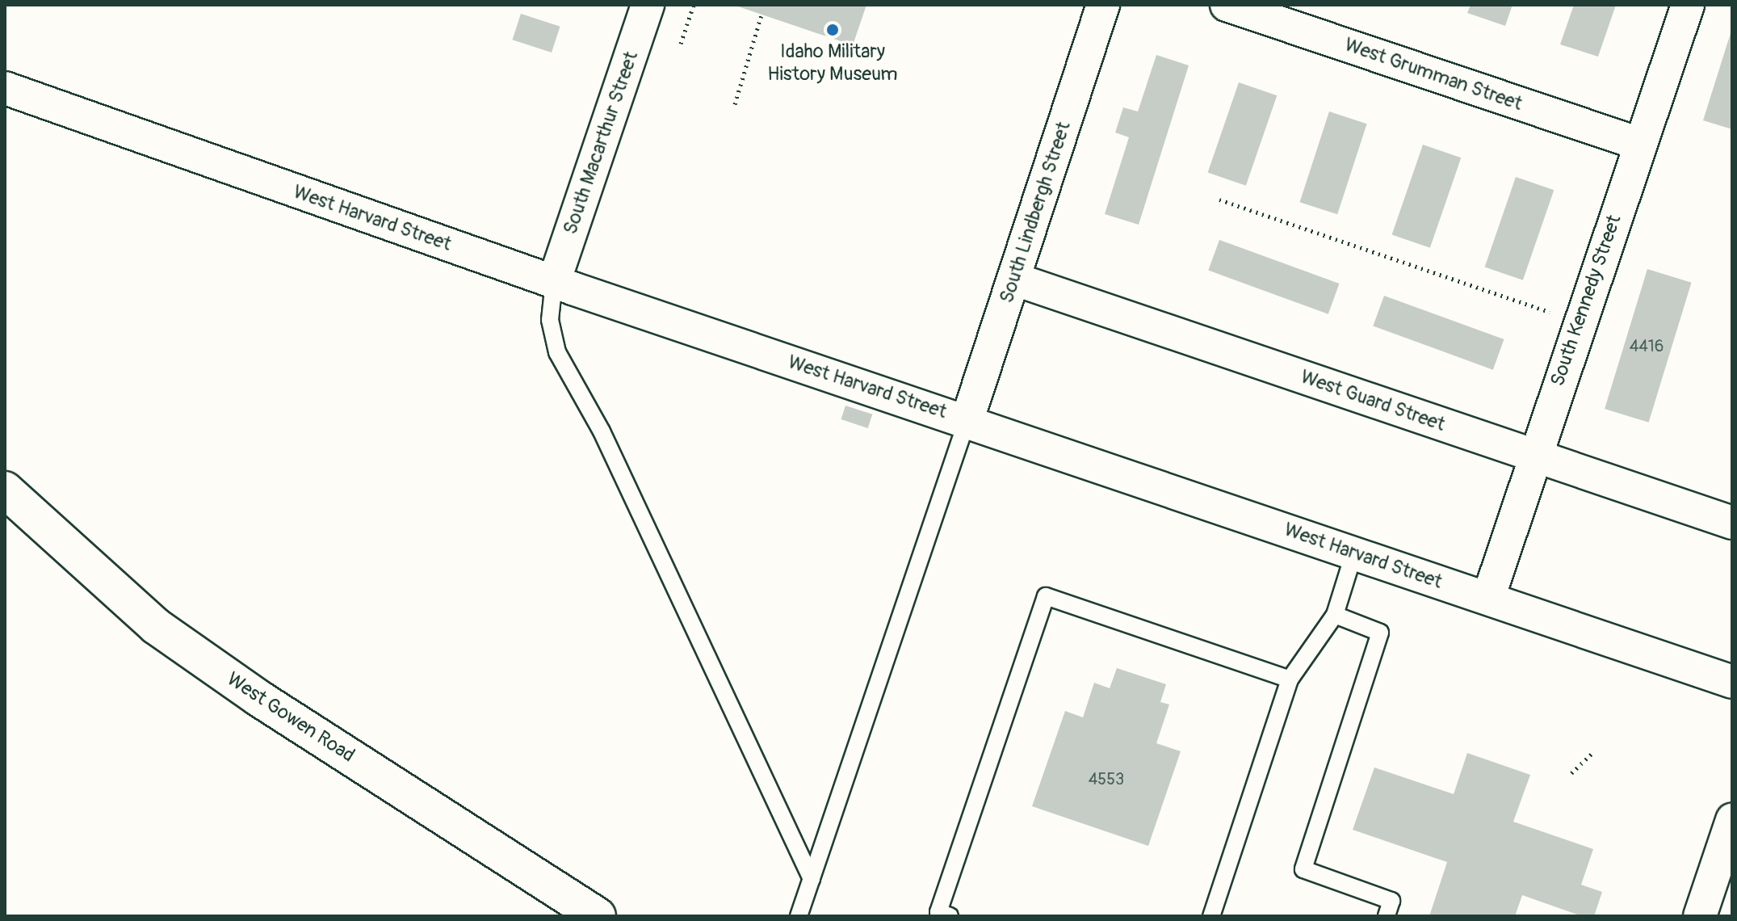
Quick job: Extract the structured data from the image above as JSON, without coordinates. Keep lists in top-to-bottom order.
{
  "streets": {
    "main road": ["West Gowen Road"],
    "street": [
      "West Grumman Street",
      "South Macarthur Street",
      "South Lindbergh Street",
      "West Harvard Street",
      "South Kennedy Street",
      "West Guard Street"
    ]
  },
  "crossings": [
    ["West Grumman Street", "South Kennedy Street"],
    ["South Macarthur Street", "West Harvard Street"],
    ["South Lindbergh Street", "West Harvard Street"],
    ["South Lindbergh Street", "West Guard Street"],
    ["West Harvard Street", "South Kennedy Street"],
    ["South Kennedy Street", "West Guard Street"]
  ],
  "places": ["Idaho Military History Museum"],
  "house_numbers": ["4416", "4553"]
}
